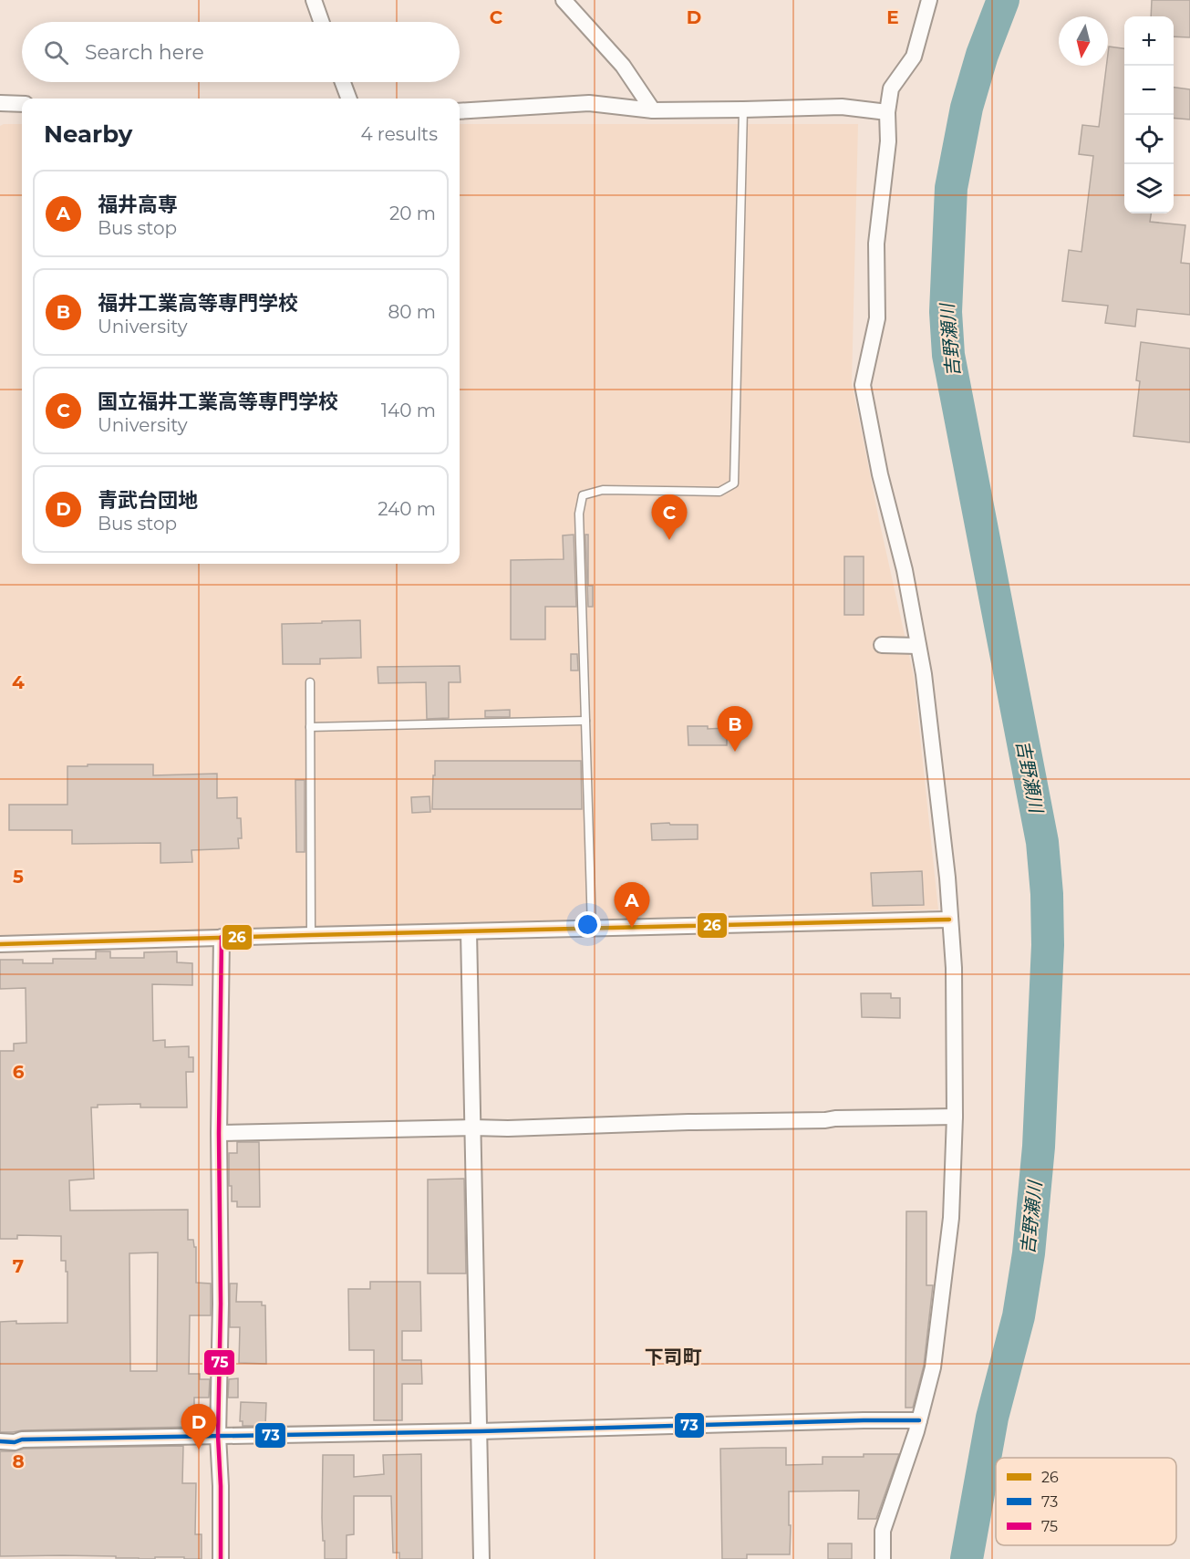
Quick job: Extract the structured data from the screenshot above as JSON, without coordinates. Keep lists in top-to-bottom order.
{
  "districts": ["下司町"],
  "water": ["吉野瀬川"],
  "lines": ["transit line 26", "transit line 75", "transit line 73"],
  "legend": ["26", "73", "75"],
  "north": "bottom",
  "page": {
    "map_buttons": ["+", "−"],
    "search": "Search here",
    "heading": ["Nearby", "4 results"],
    "list": [
      {
        "mark": "A",
        "name": "福井高専",
        "note": "Bus stop",
        "value": "20 m"
      },
      {
        "mark": "B",
        "name": "福井工業高等専門学校",
        "note": "University",
        "value": "80 m"
      },
      {
        "mark": "C",
        "name": "国立福井工業高等専門学校",
        "note": "University",
        "value": "140 m"
      },
      {
        "mark": "D",
        "name": "青武台団地",
        "note": "Bus stop",
        "value": "240 m"
      }
    ],
    "pins": [
      "C",
      "B",
      "A",
      "D"
    ]
  },
  "grid": {
    "columns": ["C", "D", "E"],
    "rows": [
      "4",
      "5",
      "6",
      "7",
      "8"
    ]
  }
}
